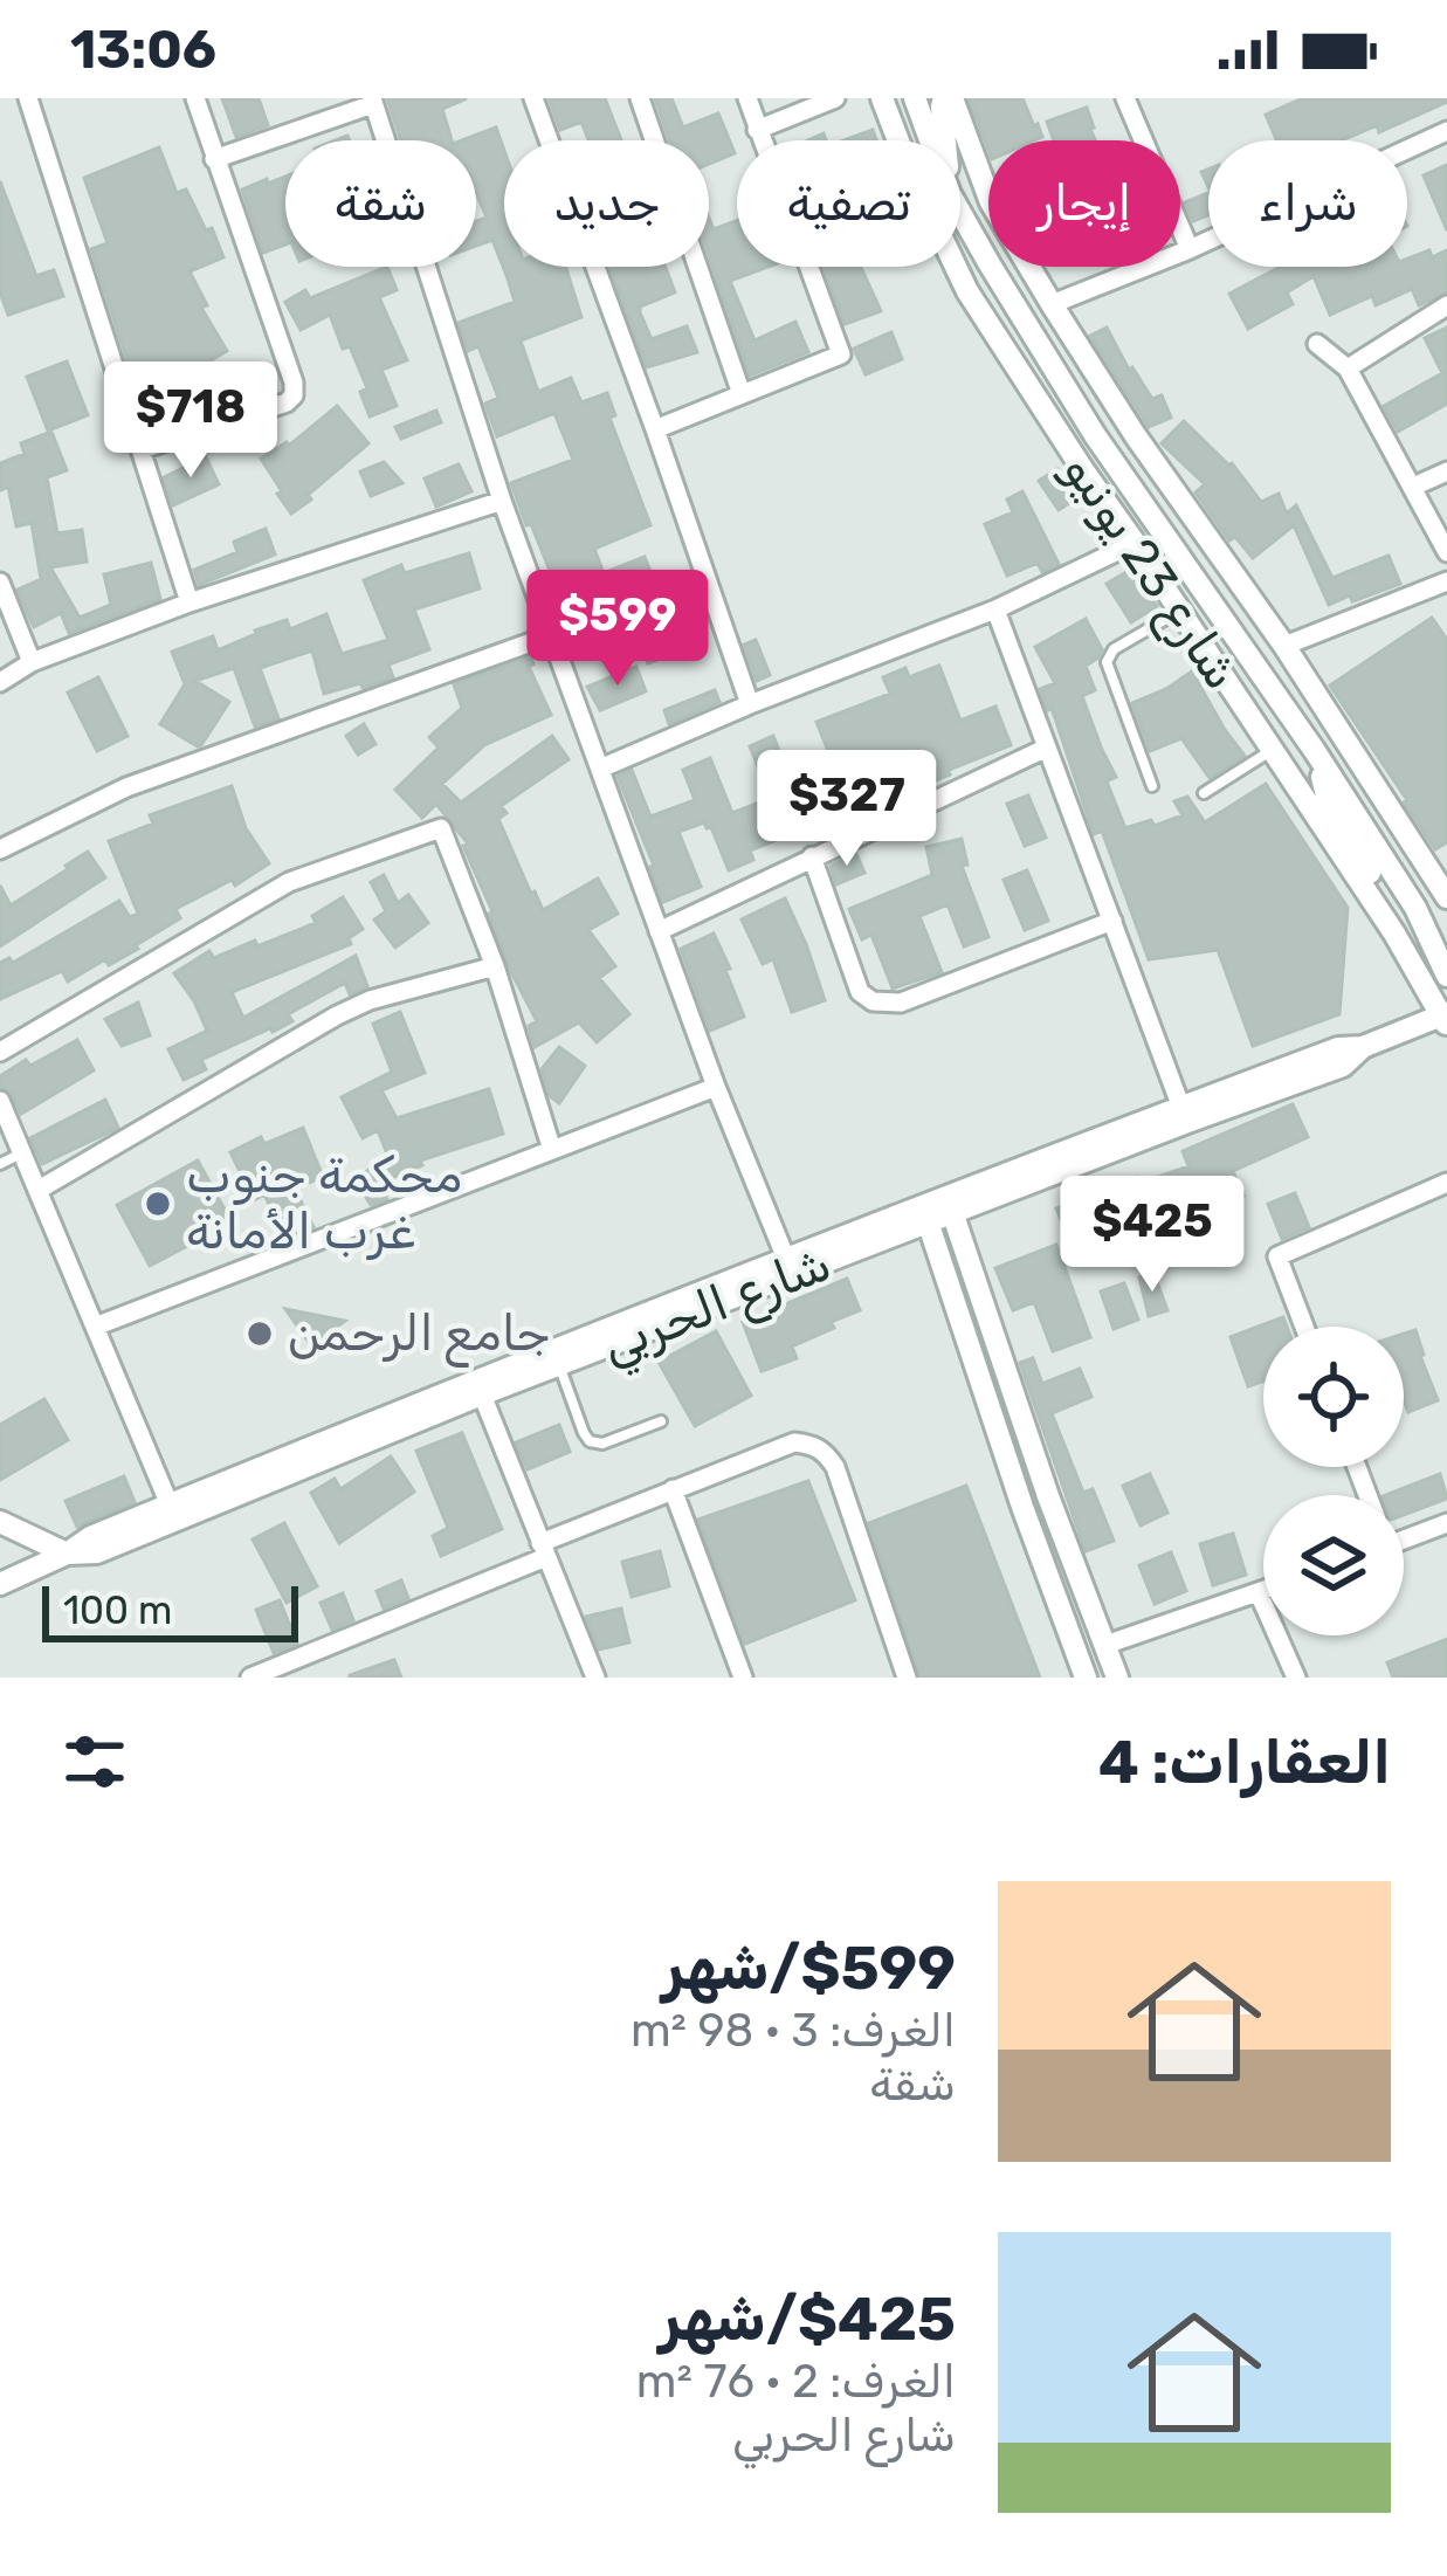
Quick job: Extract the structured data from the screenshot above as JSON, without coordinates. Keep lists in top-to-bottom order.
{
  "streets": {
    "street": ["شارع 23 يونيو", "شارع الحربي"]
  },
  "crossings": [
    ["شارع 23 يونيو", "شارع الحربي"]
  ],
  "places": ["محكمة جنوب غرب الأمانة", "جامع الرحمن"],
  "scale_bar": "100 m",
  "page": {
    "status": "13:06",
    "chip": [
      "شراء",
      "إيجار",
      "تصفية",
      "جديد",
      "شقة"
    ],
    "price": [
      "$718",
      "$599",
      "$327",
      "$425"
    ],
    "scale": "100 m",
    "heading": "العقارات: 4",
    "list": [
      {
        "name": "$599/شهر",
        "note": "الغرف: 3 · 98 m² · شقة"
      },
      {
        "name": "$425/شهر",
        "note": "الغرف: 2 · 76 m² · شارع الحربي"
      }
    ]
  }
}
